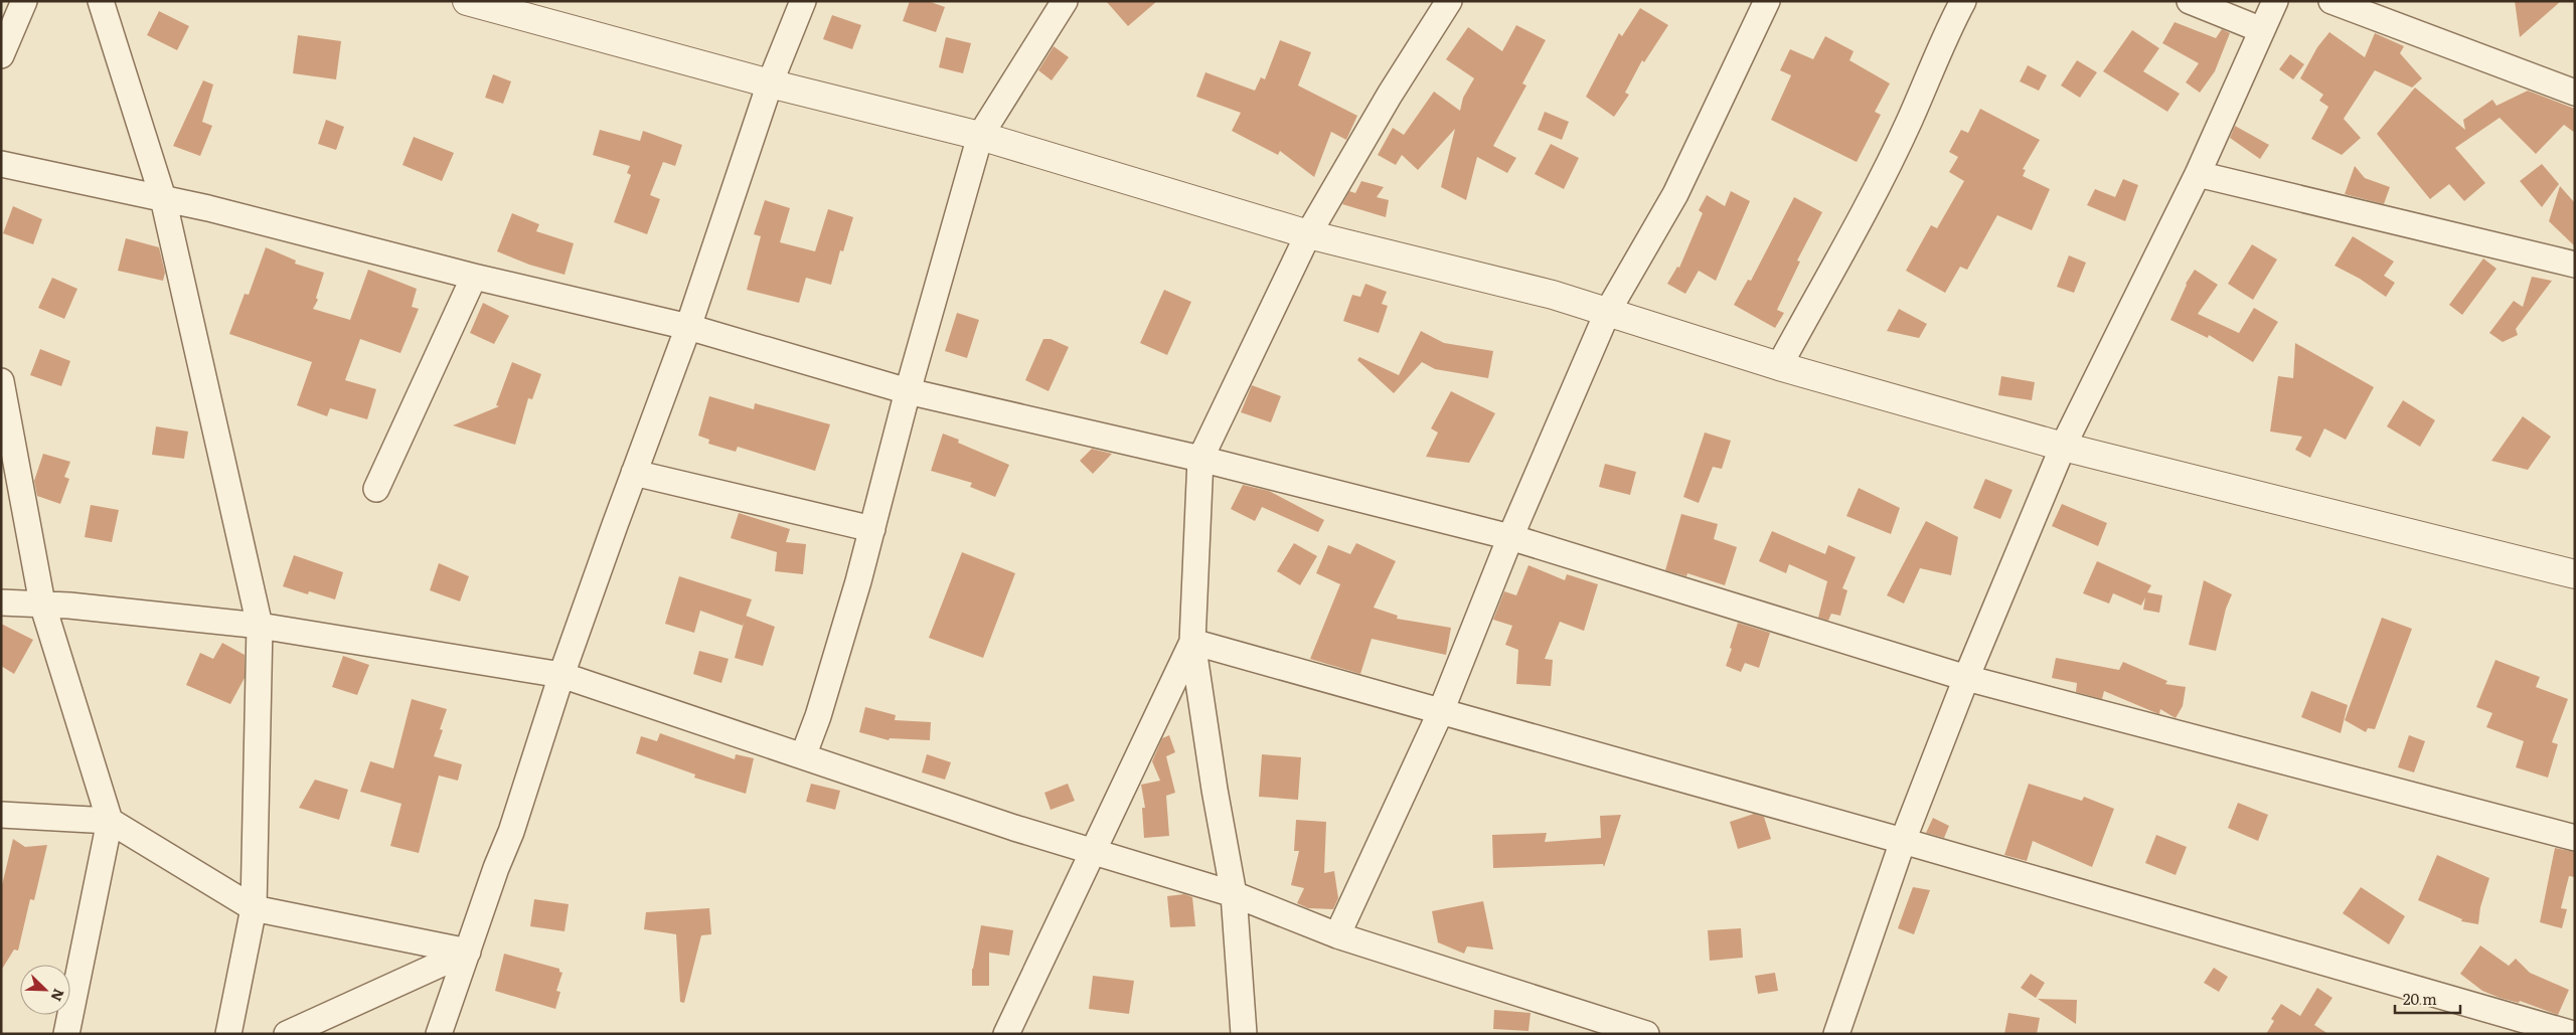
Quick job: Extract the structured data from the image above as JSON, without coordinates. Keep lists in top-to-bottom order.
{
  "scale_bar": "20 m",
  "north": "bottom right"
}
